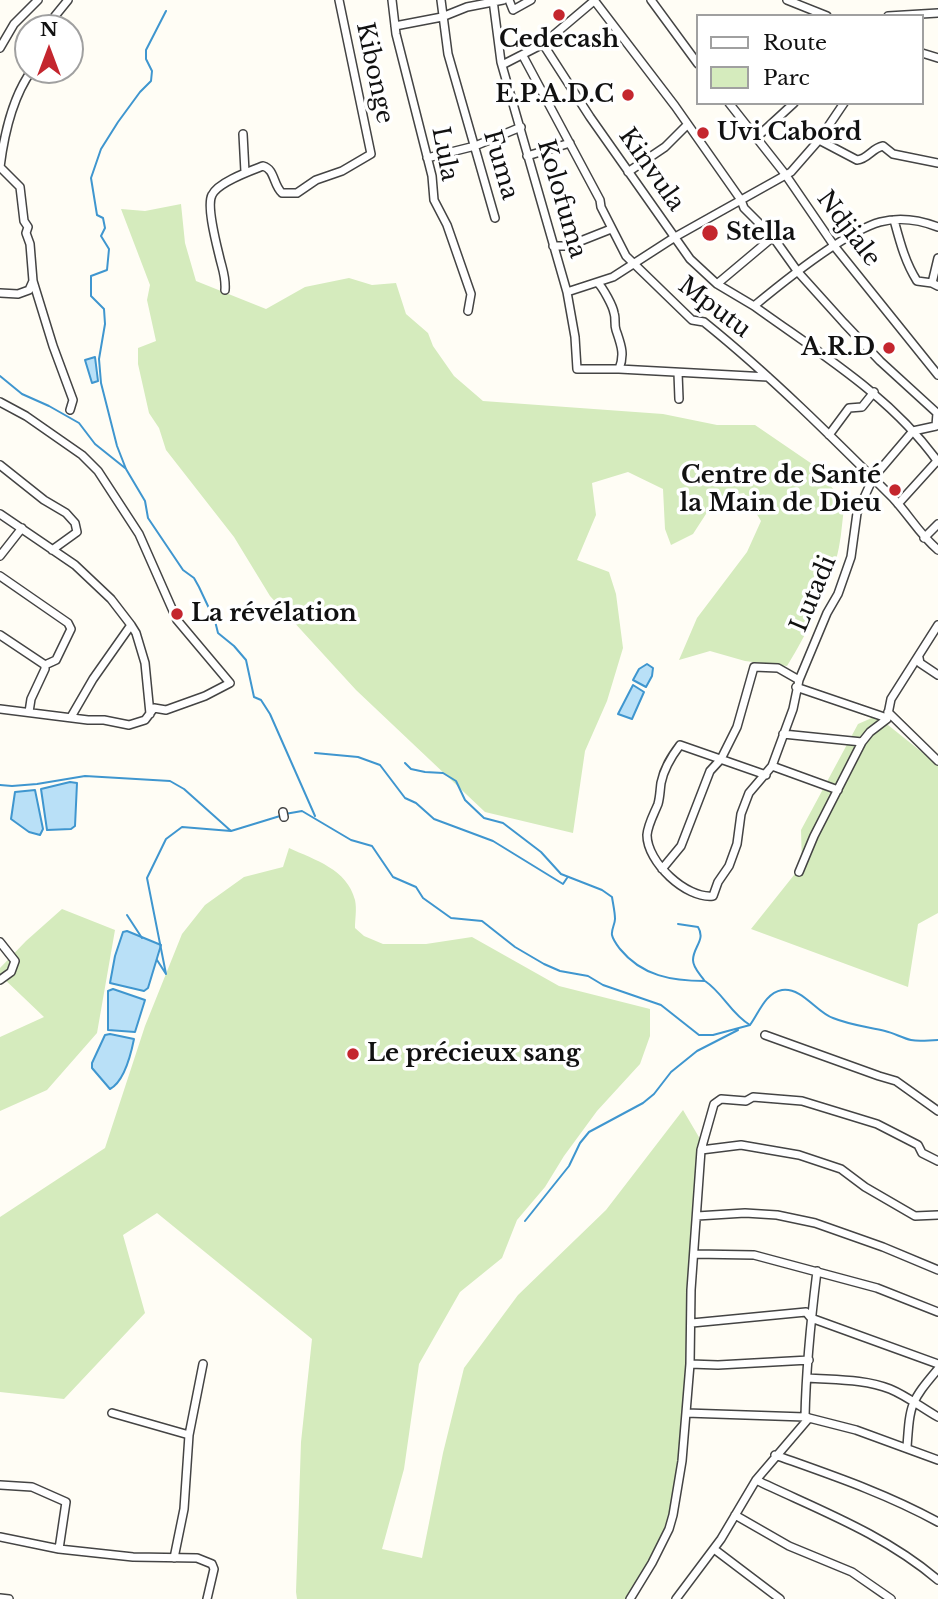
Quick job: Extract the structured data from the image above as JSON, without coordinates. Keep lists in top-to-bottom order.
{
  "streets": {
    "street": [
      "Kibonge",
      "Lula",
      "Fuma",
      "Kinvula",
      "Kolofuma",
      "Ndjiale",
      "Mputu",
      "Lutadi"
    ]
  },
  "crossings": [
    ["Kinvula", "Lutadi"],
    ["Mputu", "Lutadi"]
  ],
  "places": [
    "Cedecash",
    "E.P.A.D.C",
    "Uvi Cabord",
    "Stella",
    "A.R.D",
    "Centre de Santé la Main de Dieu",
    "La révélation",
    "Le précieux sang"
  ],
  "legend": ["Route", "Parc"],
  "north": "top"
}
